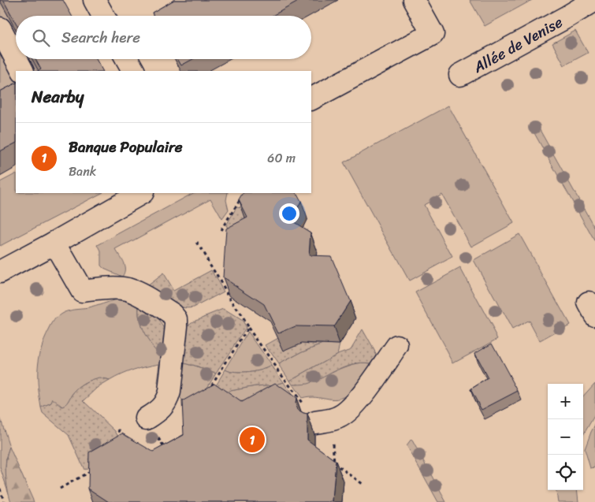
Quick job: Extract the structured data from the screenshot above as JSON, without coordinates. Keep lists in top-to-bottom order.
{
  "streets": {
    "street": ["Allée de Venise"]
  },
  "page": {
    "search": "Search here",
    "heading": "Nearby",
    "list": [
      {
        "mark": "1",
        "name": "Banque Populaire",
        "note": "Bank",
        "value": "60 m"
      }
    ],
    "map_buttons": ["+", "−"],
    "pins": "1"
  }
}
